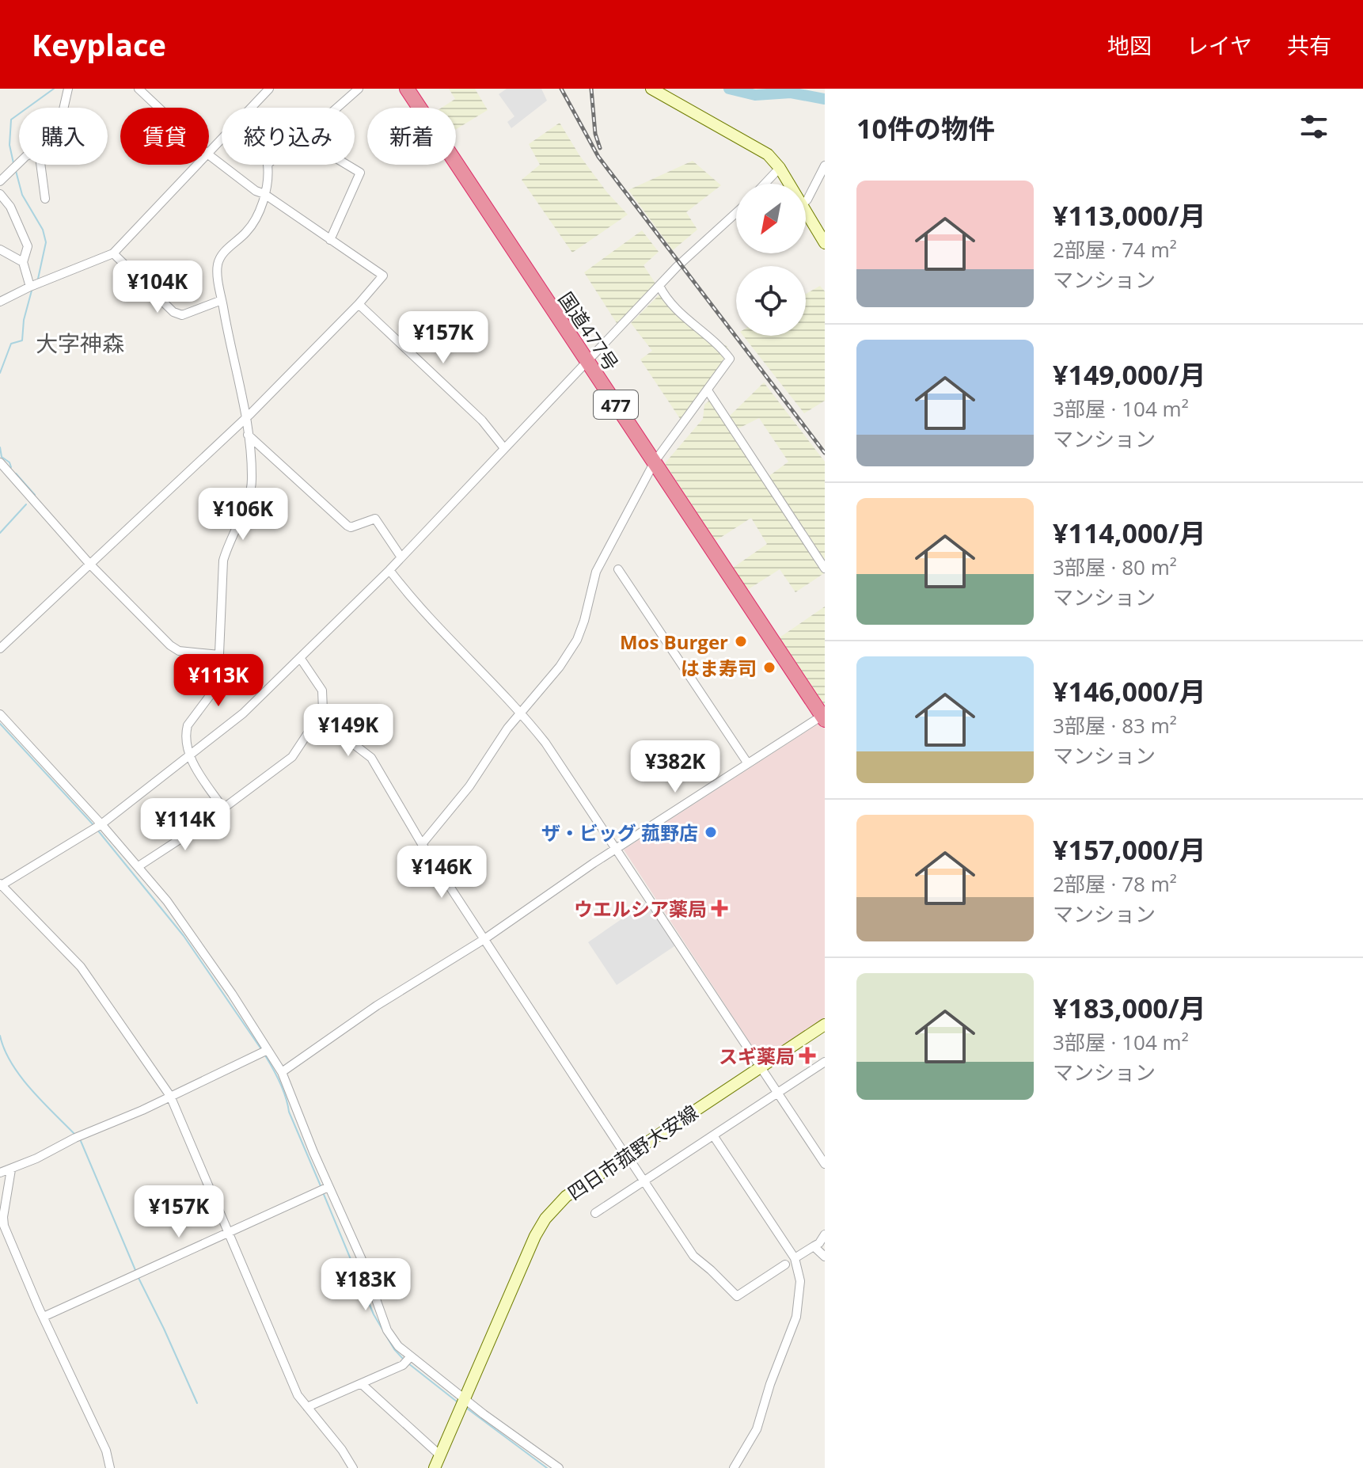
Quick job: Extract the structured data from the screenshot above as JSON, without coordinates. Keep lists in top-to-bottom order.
{
  "streets": {
    "highway": ["国道477号", "477"],
    "main road": ["四日市菰野大安線"]
  },
  "districts": ["大字神森"],
  "places": {
    "other": ["Mos Burger", "はま寿司", "ザ・ビッグ 菰野店"],
    "health": ["ウエルシア薬局", "スギ薬局"]
  },
  "north": "bottom left",
  "page": {
    "header": "Keyplace",
    "nav": ["地図", "レイヤ", "共有"],
    "heading": "10件の物件",
    "chip": [
      "購入",
      "賃貸",
      "絞り込み",
      "新着"
    ],
    "list": [
      {
        "name": "¥113,000/月",
        "note": "2部屋 · 74 m² · マンション"
      },
      {
        "name": "¥149,000/月",
        "note": "3部屋 · 104 m² · マンション"
      },
      {
        "name": "¥114,000/月",
        "note": "3部屋 · 80 m² · マンション"
      },
      {
        "name": "¥146,000/月",
        "note": "3部屋 · 83 m² · マンション"
      },
      {
        "name": "¥157,000/月",
        "note": "2部屋 · 78 m² · マンション"
      },
      {
        "name": "¥183,000/月",
        "note": "3部屋 · 104 m² · マンション"
      }
    ],
    "price": [
      "¥104K",
      "¥157K",
      "¥106K",
      "¥113K",
      "¥149K",
      "¥382K",
      "¥114K",
      "¥146K",
      "¥157K",
      "¥183K"
    ]
  }
}
